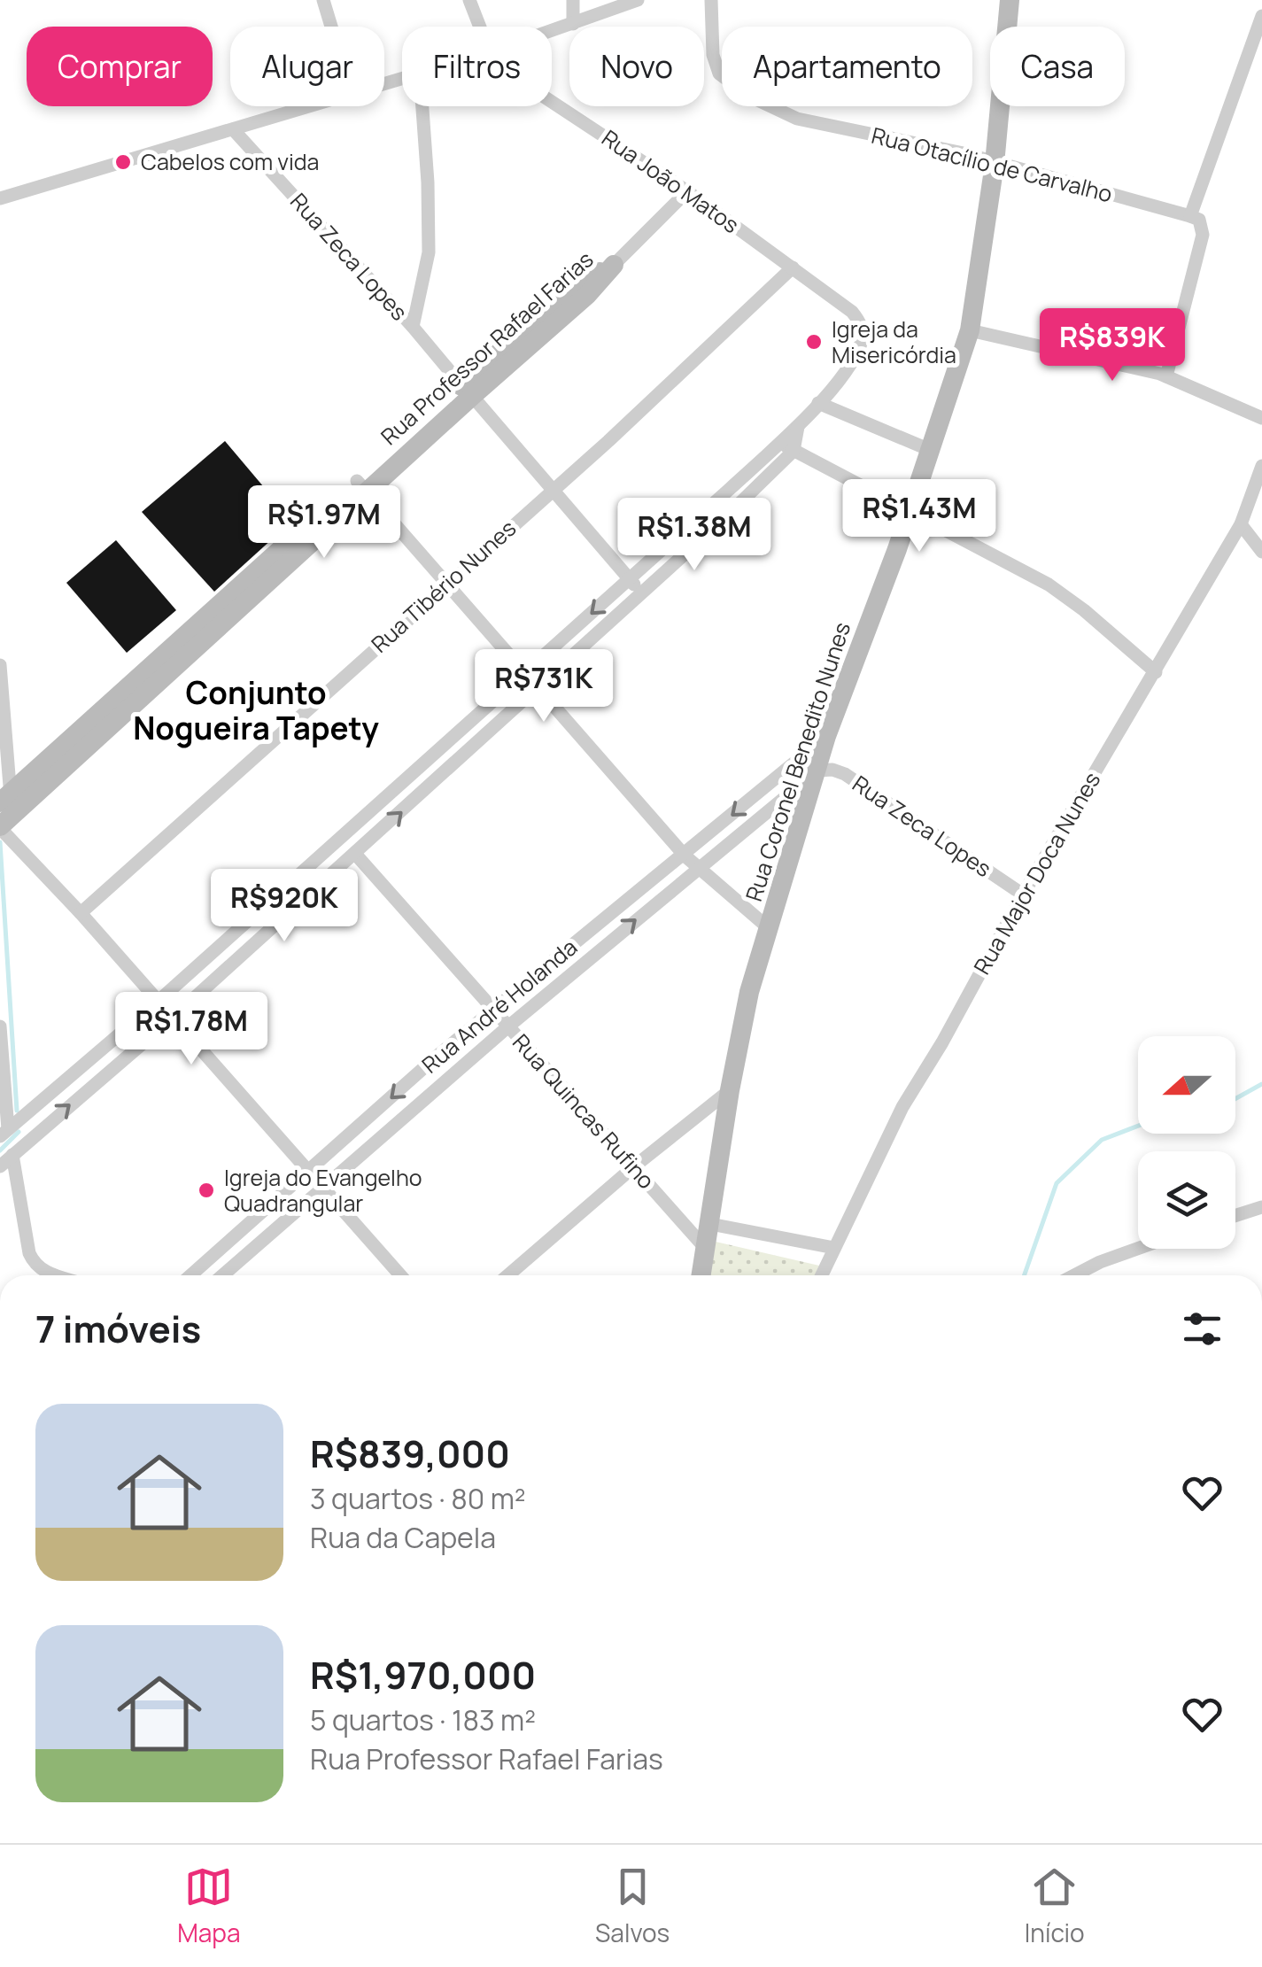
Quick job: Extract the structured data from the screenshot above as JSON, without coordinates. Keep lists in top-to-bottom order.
{
  "streets": {
    "street": [
      "Rua Otacílio de Carvalho",
      "Rua João Matos",
      "Rua Zeca Lopes",
      "Rua Professor Rafael Farias",
      "Rua Tibério Nunes",
      "Rua Coronel Benedito Nunes",
      "Rua Major Doca Nunes",
      "Rua André Holanda",
      "Rua Quincas Rufino"
    ]
  },
  "crossings": [
    ["Rua Otacílio de Carvalho", "Rua Coronel Benedito Nunes"],
    ["Rua João Matos", "Rua Professor Rafael Farias"],
    ["Rua João Matos", "Rua Tibério Nunes"],
    ["Rua Zeca Lopes", "Rua Professor Rafael Farias"],
    ["Rua Zeca Lopes", "Rua Tibério Nunes"],
    ["Rua Zeca Lopes", "Rua Coronel Benedito Nunes"],
    ["Rua Zeca Lopes", "Rua Major Doca Nunes"],
    ["Rua Zeca Lopes", "Rua André Holanda"],
    ["Rua Coronel Benedito Nunes", "Rua André Holanda"],
    ["Rua Coronel Benedito Nunes", "Rua Quincas Rufino"],
    ["Rua André Holanda", "Rua Quincas Rufino"]
  ],
  "districts": ["Conjunto Nogueira Tapety"],
  "places": ["Cabelos com vida", "Igreja da Misericórdia", "Igreja do Evangelho Quadrangular"],
  "north": "left",
  "page": {
    "chip": [
      "Comprar",
      "Alugar",
      "Filtros",
      "Novo",
      "Apartamento",
      "Casa"
    ],
    "price": [
      "R$839K",
      "R$1.43M",
      "R$1.97M",
      "R$1.38M",
      "R$731K",
      "R$920K",
      "R$1.78M"
    ],
    "heading": "7 imóveis",
    "list": [
      {
        "name": "R$839,000",
        "note": "3 quartos · 80 m² · Rua da Capela"
      },
      {
        "name": "R$1,970,000",
        "note": "5 quartos · 183 m² · Rua Professor Rafael Farias"
      }
    ],
    "tabs": ["Mapa", "Salvos", "Início"]
  }
}
